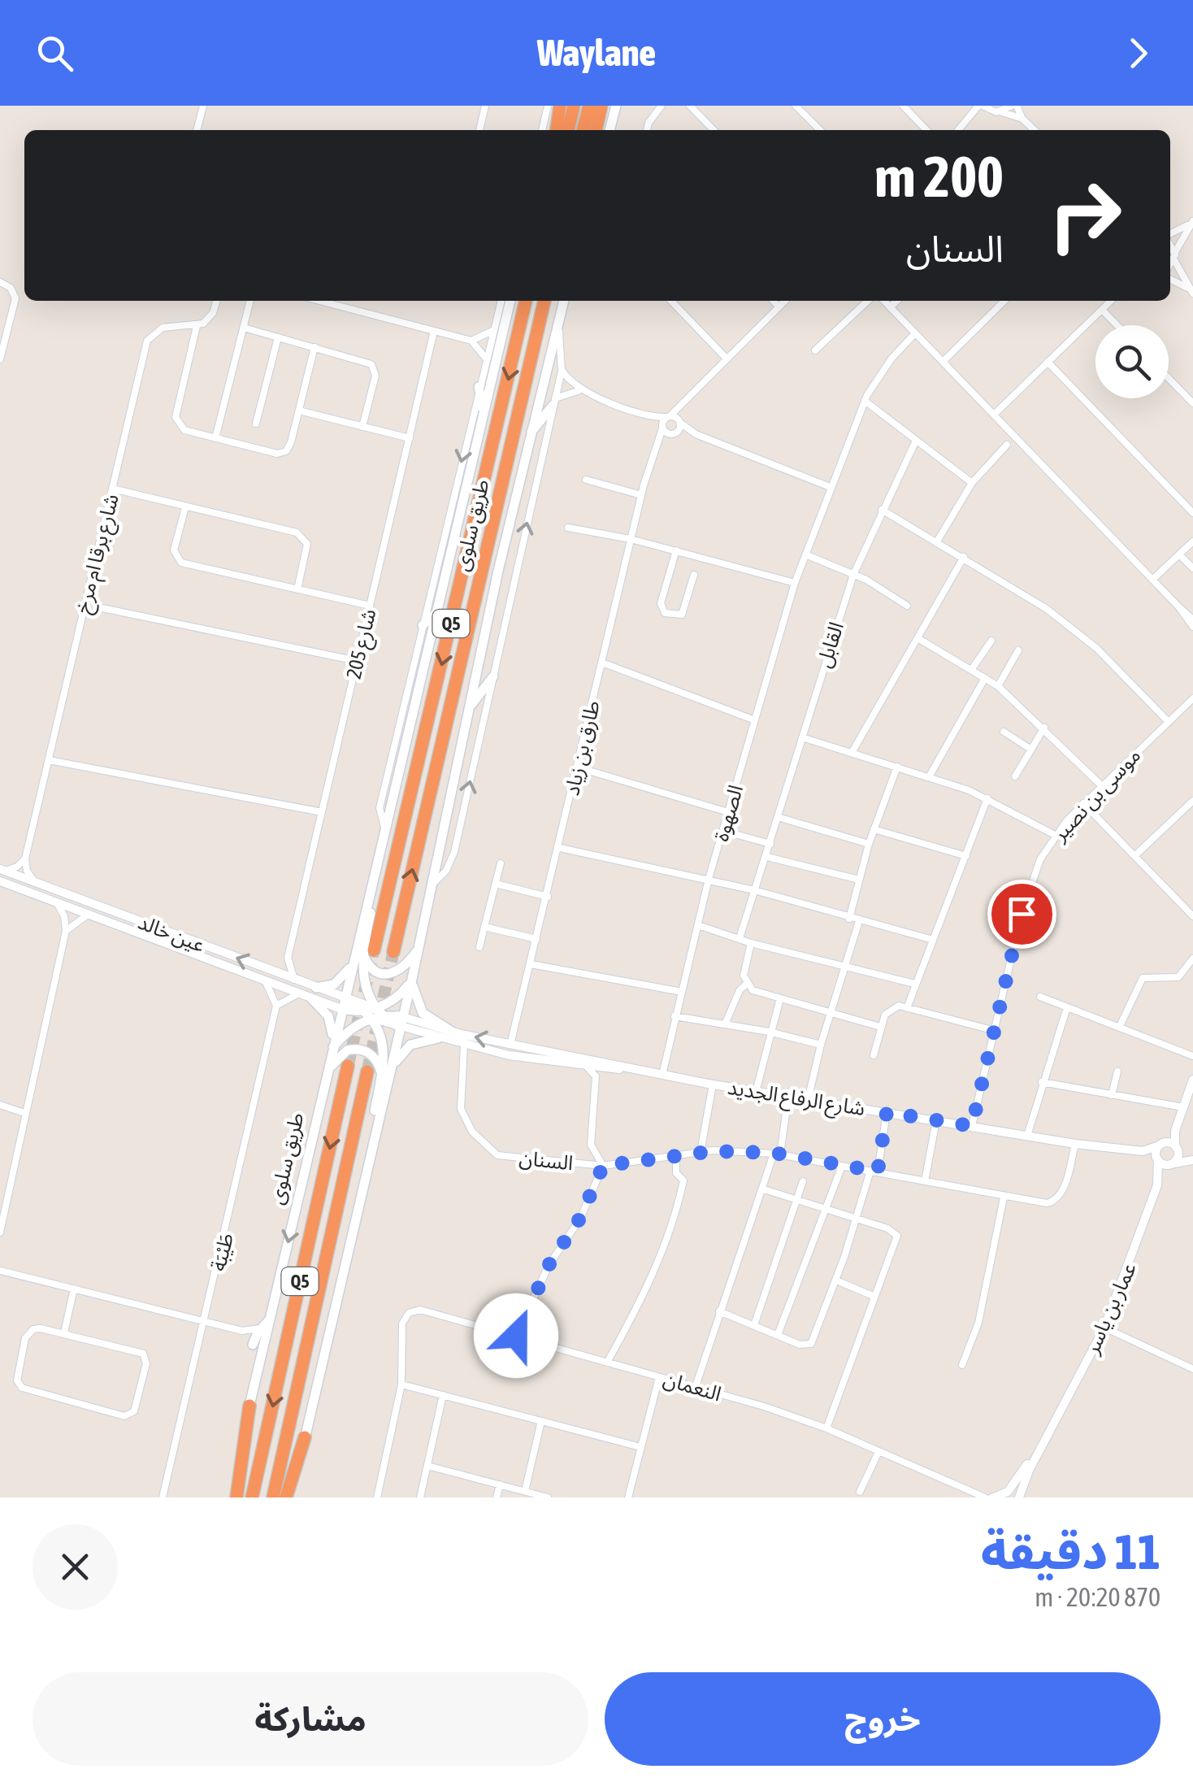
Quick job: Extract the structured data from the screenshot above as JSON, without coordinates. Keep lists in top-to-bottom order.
{
  "streets": {
    "highway": ["طريق سلوى", "Q5"],
    "street": [
      "شارع برقا ام مرخ",
      "شارع 205",
      "القابل",
      "طارق بن زياد",
      "موسى بن نصير",
      "الصهوة",
      "عين خالد",
      "شارع الرفاع الجديد",
      "السنان",
      "طَيْبَة",
      "عمار بن ياسر",
      "النعمان"
    ]
  },
  "crossings": [
    ["طريق سلوى", "عين خالد"],
    ["طريق سلوى", "شارع الرفاع الجديد"],
    ["طارق بن زياد", "شارع الرفاع الجديد"],
    ["موسى بن نصير", "شارع الرفاع الجديد"],
    ["الصهوة", "شارع الرفاع الجديد"],
    ["شارع الرفاع الجديد", "السنان"],
    ["شارع الرفاع الجديد", "عمار بن ياسر"]
  ],
  "page": {
    "header": "Waylane",
    "turn": ["200 m", "السنان"],
    "heading": ["11 دقيقة", "870 m · 20:20"],
    "buttons": ["خروج", "مشاركة"]
  }
}
